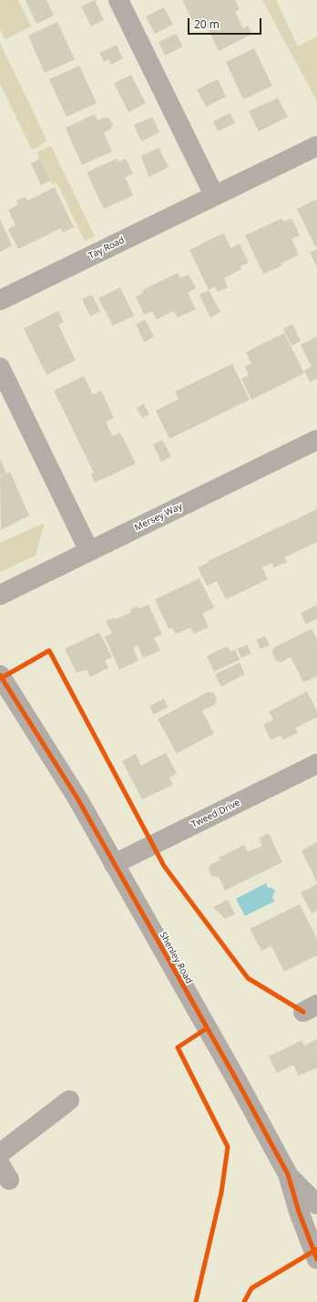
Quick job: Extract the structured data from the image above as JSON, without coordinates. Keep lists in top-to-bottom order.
{
  "streets": {
    "street": [
      "Tay Road",
      "Mersey Way",
      "Tweed Drive",
      "Shenley Road"
    ]
  },
  "crossings": [
    ["Tweed Drive", "Shenley Road"]
  ],
  "scale_bar": "20 m"
}
